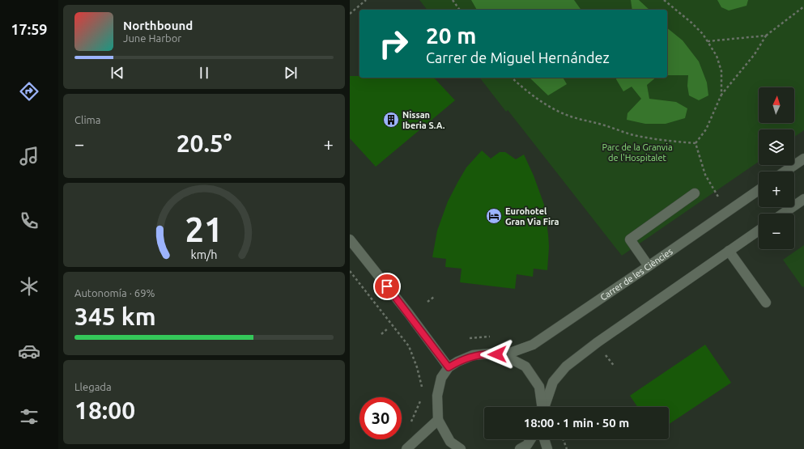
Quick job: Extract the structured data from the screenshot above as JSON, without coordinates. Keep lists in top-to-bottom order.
{
  "streets": {
    "street": ["Carrer de les Ciències"]
  },
  "parks": ["Parc de la Granvia de l'Hospitalet"],
  "places": {
    "building": ["Nissan Iberia S.A."],
    "hotel": ["Eurohotel Gran Via Fira"]
  },
  "north": "top",
  "page": {
    "tabs": "17:59",
    "turn": ["20 m", "Carrer de Miguel Hernández"],
    "song": ["Northbound", "June Harbor"],
    "map_buttons": ["+", "−"],
    "tile": [
      "Clima",
      ["Autonomía · 69%", "345 km"],
      ["Llegada", "18:00"]
    ],
    "heat": ["−", "20.5°", "+"],
    "limit": "30",
    "trip": "18:00 · 1 min · 50 m",
    "gauge": ["21", "km/h"]
  }
}
